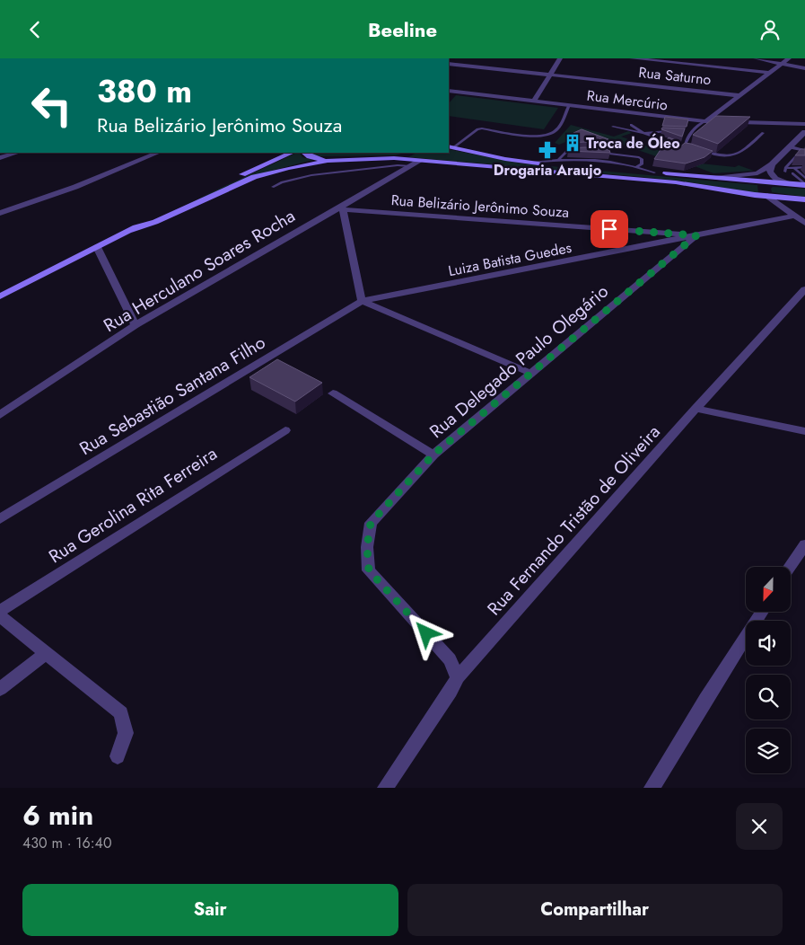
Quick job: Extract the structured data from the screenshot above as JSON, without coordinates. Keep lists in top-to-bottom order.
{
  "streets": {
    "street": [
      "Rua Saturno",
      "Rua Mercúrio",
      "Rua Belizário Jerônimo Souza",
      "Luiza Batista Guedes",
      "Rua Herculano Soares Rocha",
      "Rua Delegado Paulo Olegário",
      "Rua Sebastião Santana Filho",
      "Rua Gerolina Rita Ferreira",
      "Rua Fernando Tristão de Oliveira"
    ]
  },
  "crossings": [
    ["Rua Belizário Jerônimo Souza", "Luiza Batista Guedes"],
    ["Rua Belizário Jerônimo Souza", "Rua Herculano Soares Rocha"],
    ["Rua Belizário Jerônimo Souza", "Rua Delegado Paulo Olegário"],
    ["Luiza Batista Guedes", "Rua Delegado Paulo Olegário"],
    ["Luiza Batista Guedes", "Rua Sebastião Santana Filho"],
    ["Rua Delegado Paulo Olegário", "Rua Fernando Tristão de Oliveira"]
  ],
  "places": {
    "building": ["Troca de Óleo"],
    "pharmacy": ["Drogaria Araujo"]
  },
  "north": "bottom",
  "page": {
    "header": "Beeline",
    "turn": ["380 m", "Rua Belizário Jerônimo Souza"],
    "heading": ["6 min", "430 m · 16:40"],
    "buttons": ["Sair", "Compartilhar"]
  }
}
